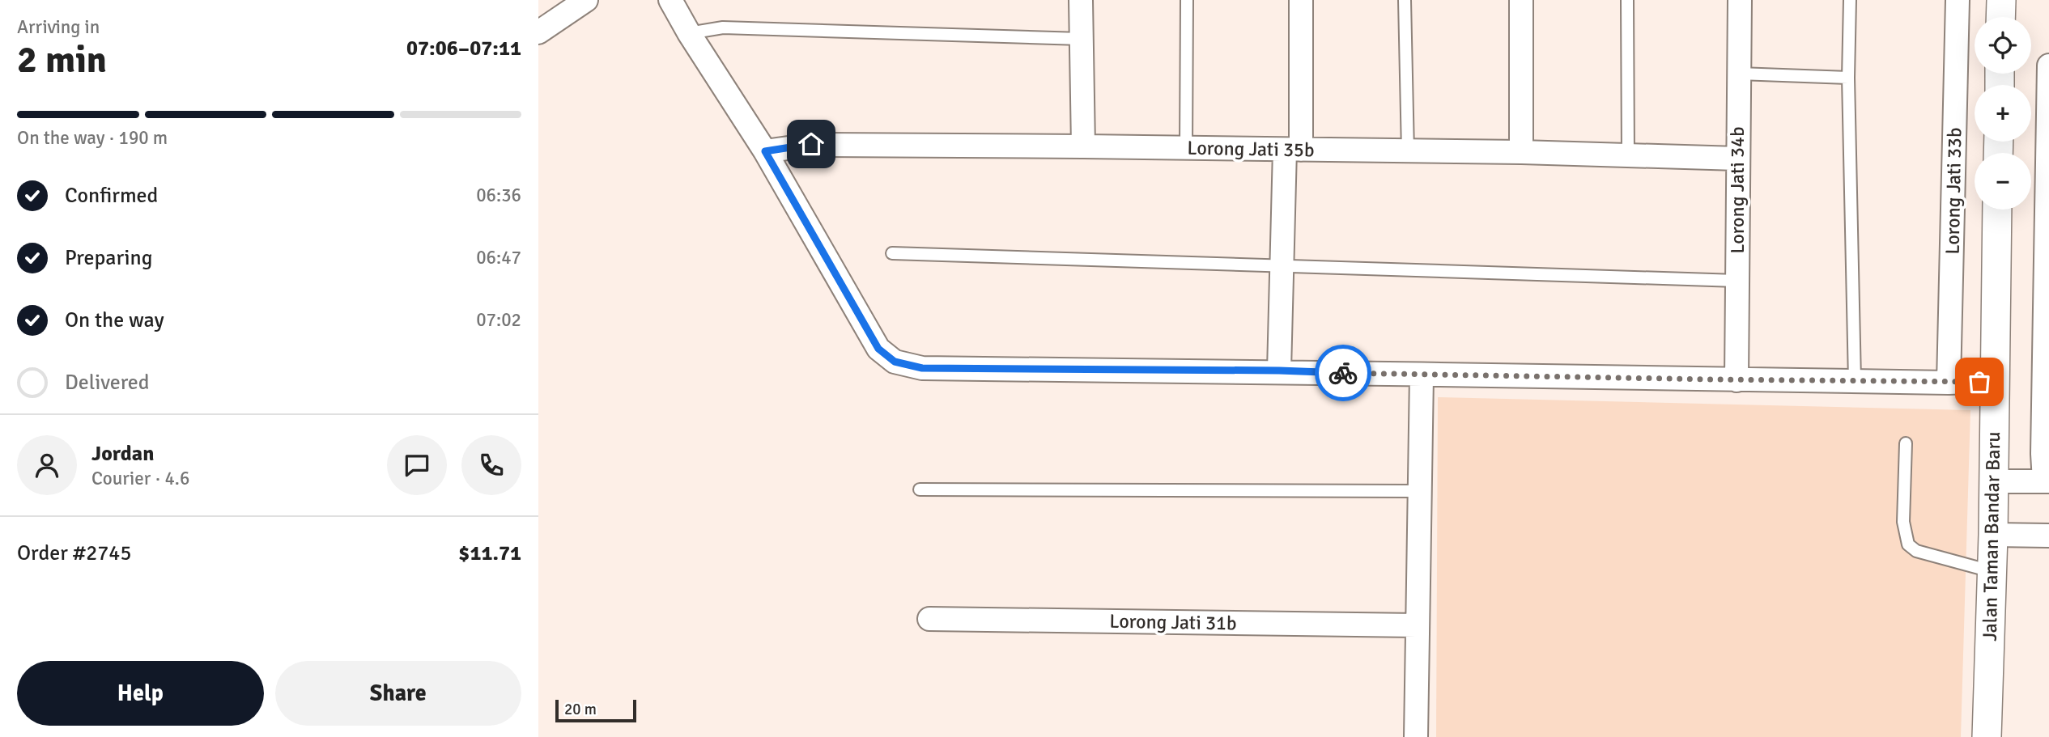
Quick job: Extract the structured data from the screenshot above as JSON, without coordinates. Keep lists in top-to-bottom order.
{
  "streets": {
    "street": [
      "Lorong Jati 35b",
      "Lorong Jati 34b",
      "Lorong Jati 33b",
      "Jalan Taman Bandar Baru",
      "Lorong Jati 31b"
    ]
  },
  "crossings": [
    ["Lorong Jati 35b", "Lorong Jati 34b"]
  ],
  "scale_bar": "20 m",
  "page": {
    "heading": ["2 min", "Arriving in", "07:06–07:11"],
    "panel": [
      "Jordan",
      "Courier · 4.6",
      "Order #2745",
      "$11.71"
    ],
    "map_buttons": ["+", "−"],
    "bar": "On the way · 190 m",
    "list": [
      ["Confirmed", "06:36"],
      ["Preparing", "06:47"],
      ["On the way", "07:02"],
      "Delivered"
    ],
    "buttons": ["Help", "Share"],
    "scale": "20 m"
  }
}
